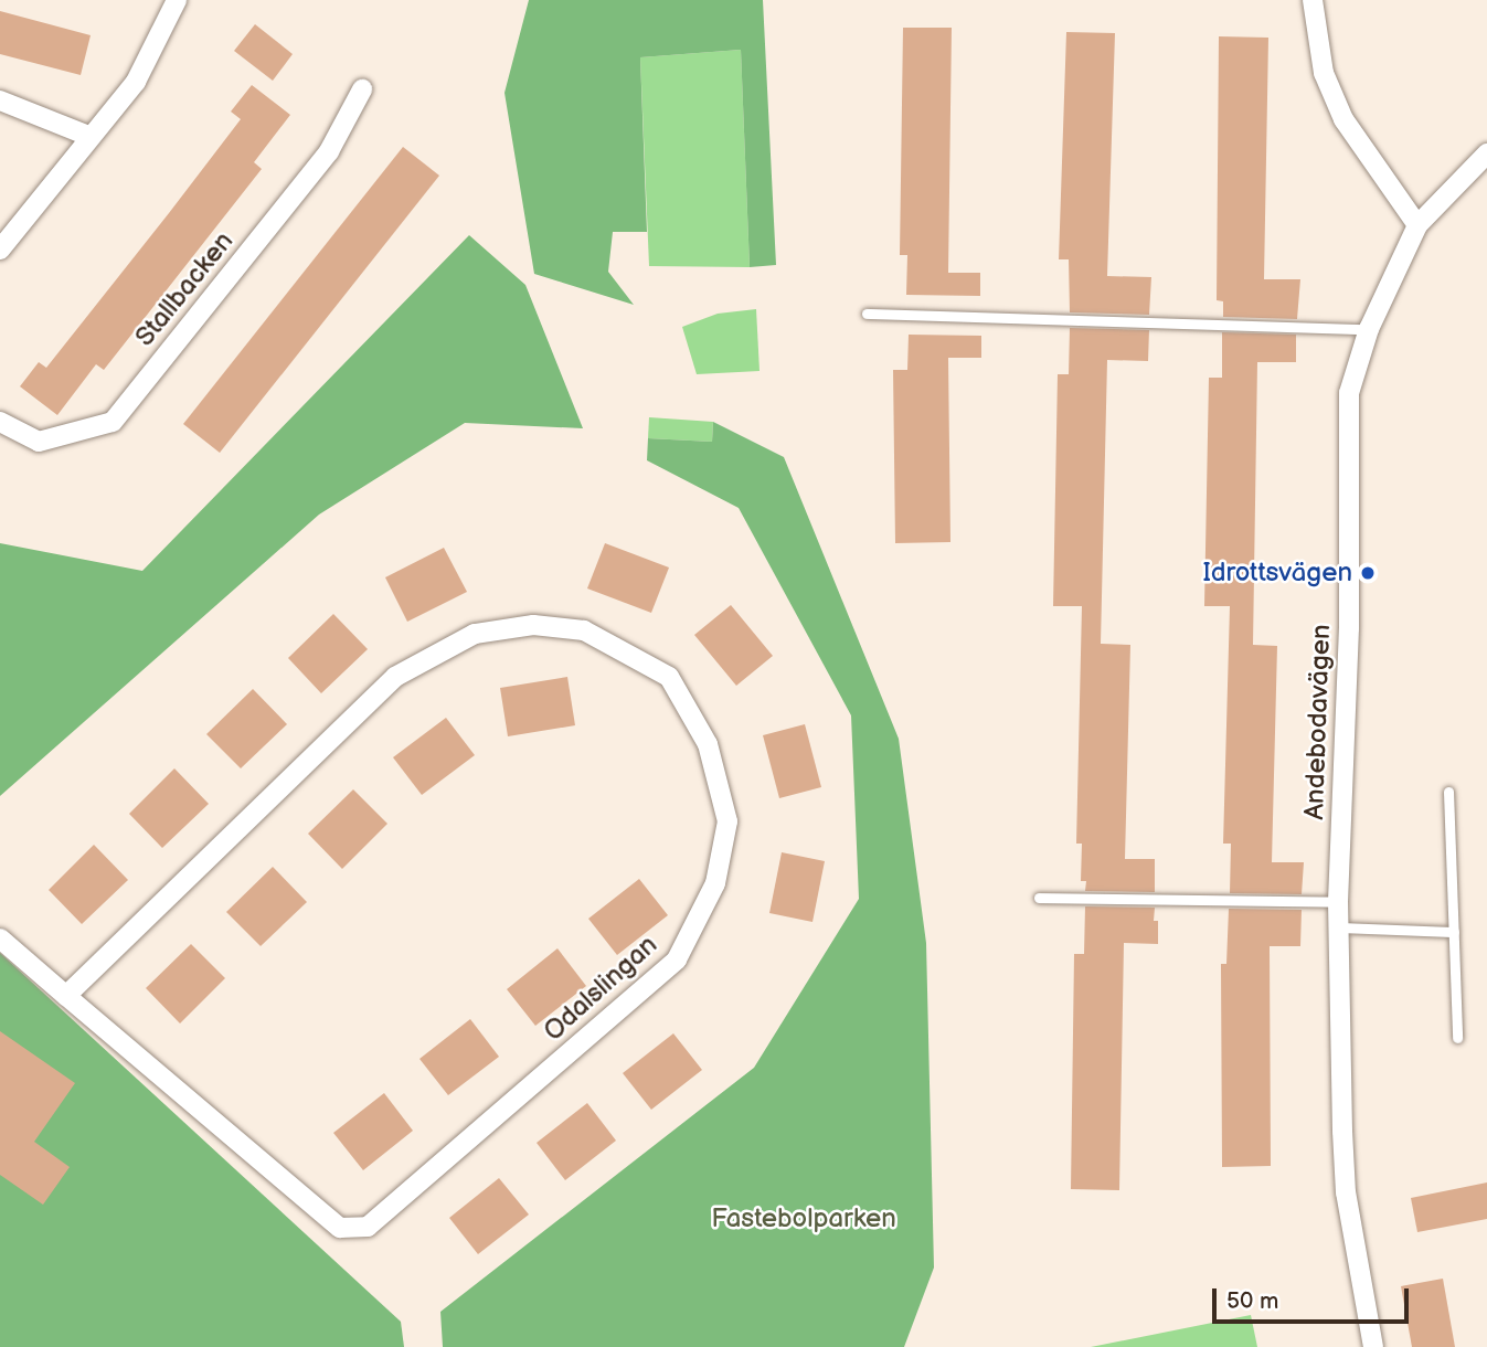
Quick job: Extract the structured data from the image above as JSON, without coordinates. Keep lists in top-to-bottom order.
{
  "streets": {
    "street": ["Stallbacken", "Andebodavägen", "Odalslingan"]
  },
  "parks": ["Fastebolparken"],
  "places": ["Idrottsvägen"],
  "scale_bar": "50 m"
}
